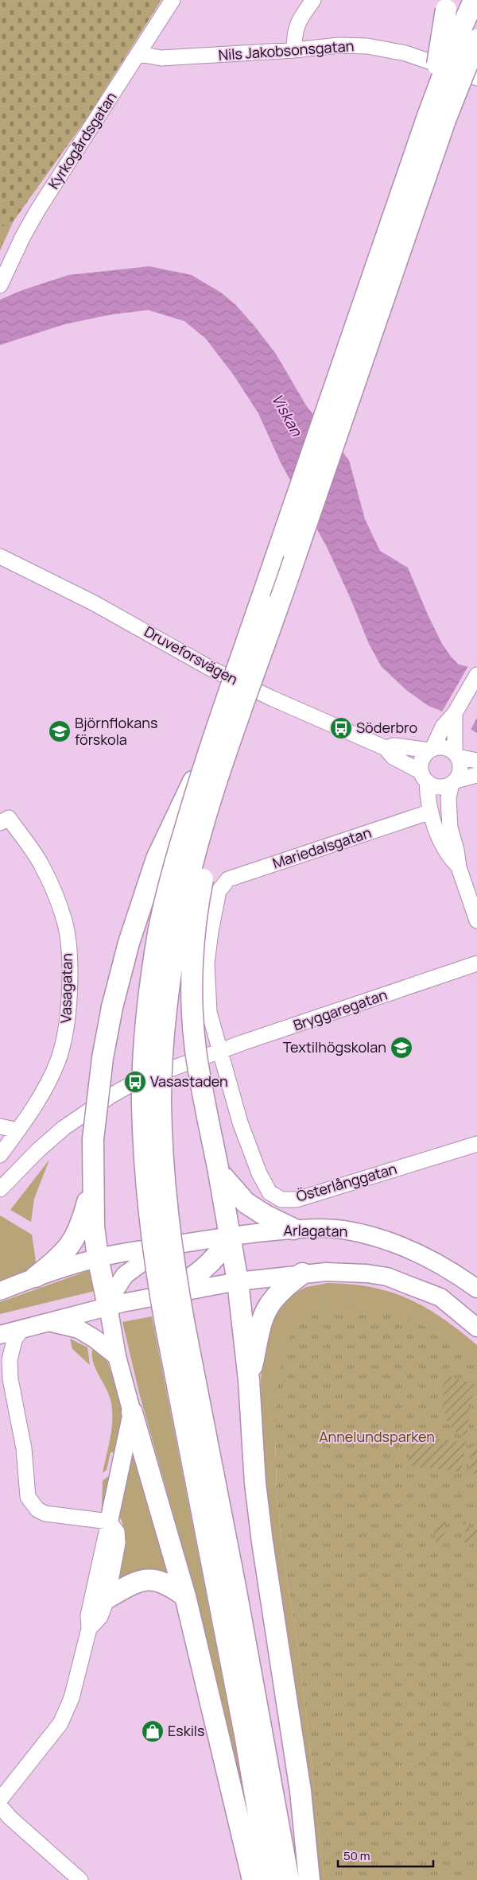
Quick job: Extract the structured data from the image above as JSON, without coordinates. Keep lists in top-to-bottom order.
{
  "streets": {
    "main road": ["Arlagatan"],
    "street": [
      "Nils Jakobsonsgatan",
      "Kyrkogårdsgatan",
      "Druveforsvägen",
      "Mariedalsgatan",
      "Vasagatan",
      "Bryggaregatan",
      "Österlånggatan"
    ]
  },
  "crossings": [
    ["Nils Jakobsonsgatan", "Kyrkogårdsgatan"],
    ["Mariedalsgatan", "Österlånggatan"],
    ["Bryggaregatan", "Österlånggatan"]
  ],
  "water": ["Viskan"],
  "parks": ["Annelundsparken"],
  "places": {
    "bus stop": ["Söderbro", "Vasastaden"],
    "school or university": ["Björnflokans förskola", "Textilhögskolan"],
    "shop": ["Eskils"]
  },
  "scale_bar": "50 m"
}
